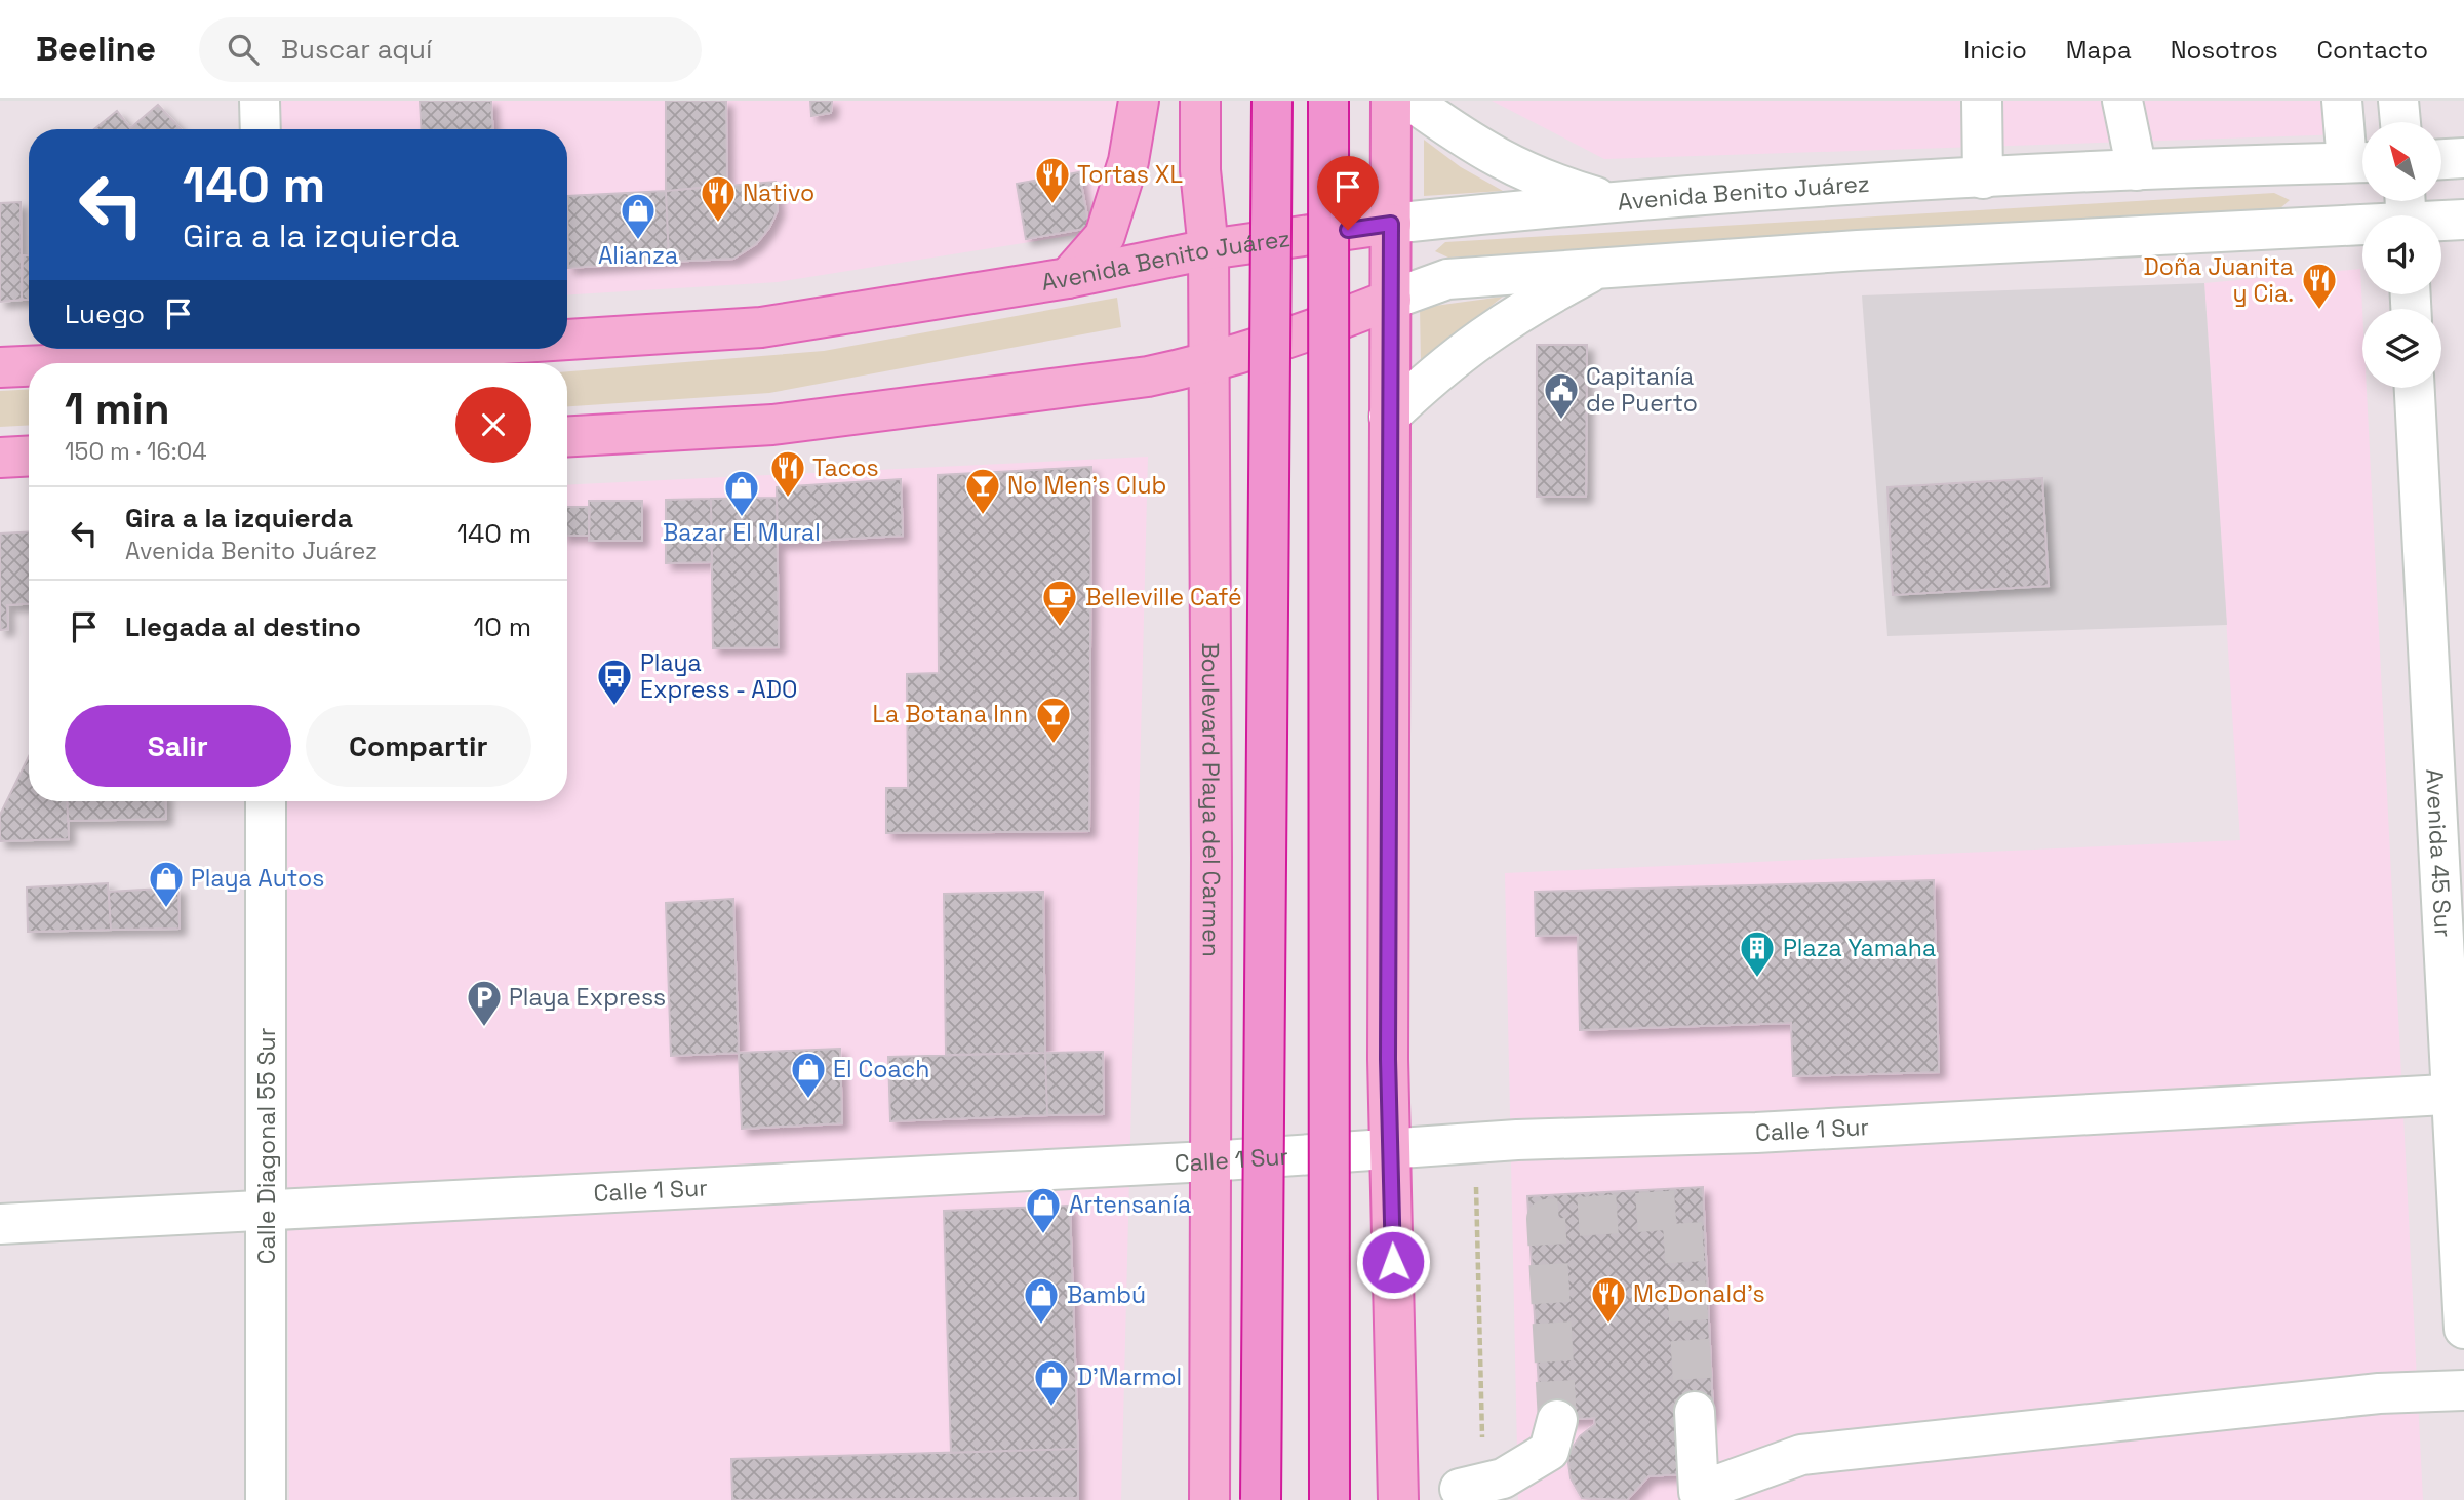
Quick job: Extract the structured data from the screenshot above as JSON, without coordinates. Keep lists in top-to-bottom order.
{
  "streets": {
    "main road": ["Avenida Benito Juárez", "Boulevard Playa del Carmen"],
    "street": ["Avenida 45 Sur", "Calle 1 Sur", "Calle Diagonal 55 Sur"]
  },
  "crossings": [
    ["Avenida Benito Juárez", "Boulevard Playa del Carmen"],
    ["Boulevard Playa del Carmen", "Calle 1 Sur"],
    ["Avenida 45 Sur", "Calle 1 Sur"],
    ["Calle 1 Sur", "Calle Diagonal 55 Sur"]
  ],
  "places": {
    "restaurant": [
      "Tortas XL",
      "Nativo",
      "Doña Juanita y Cia.",
      "Tacos",
      "McDonald's"
    ],
    "shop": [
      "Alianza",
      "Bazar El Mural",
      "Playa Autos",
      "El Coach",
      "Artensanía",
      "Bambú",
      "D'Marmol"
    ],
    "public building": ["Capitanía de Puerto"],
    "bar": ["No Men's Club", "La Botana Inn"],
    "cafe": ["Belleville Café"],
    "bus stop": ["Playa Express - ADO"],
    "building": ["Plaza Yamaha"],
    "parking": ["Playa Express"]
  },
  "north": "top left",
  "page": {
    "header": "Beeline",
    "search": "Buscar aquí",
    "nav": [
      "Inicio",
      "Mapa",
      "Nosotros",
      "Contacto"
    ],
    "turn": ["140 m", "Gira a la izquierda"],
    "then": "Luego",
    "heading": ["1 min", "150 m · 16:04"],
    "list": [
      {
        "name": "Gira a la izquierda",
        "note": "Avenida Benito Juárez",
        "value": "140 m"
      },
      {
        "name": "Llegada al destino",
        "value": "10 m"
      }
    ],
    "buttons": ["Salir", "Compartir"]
  }
}
